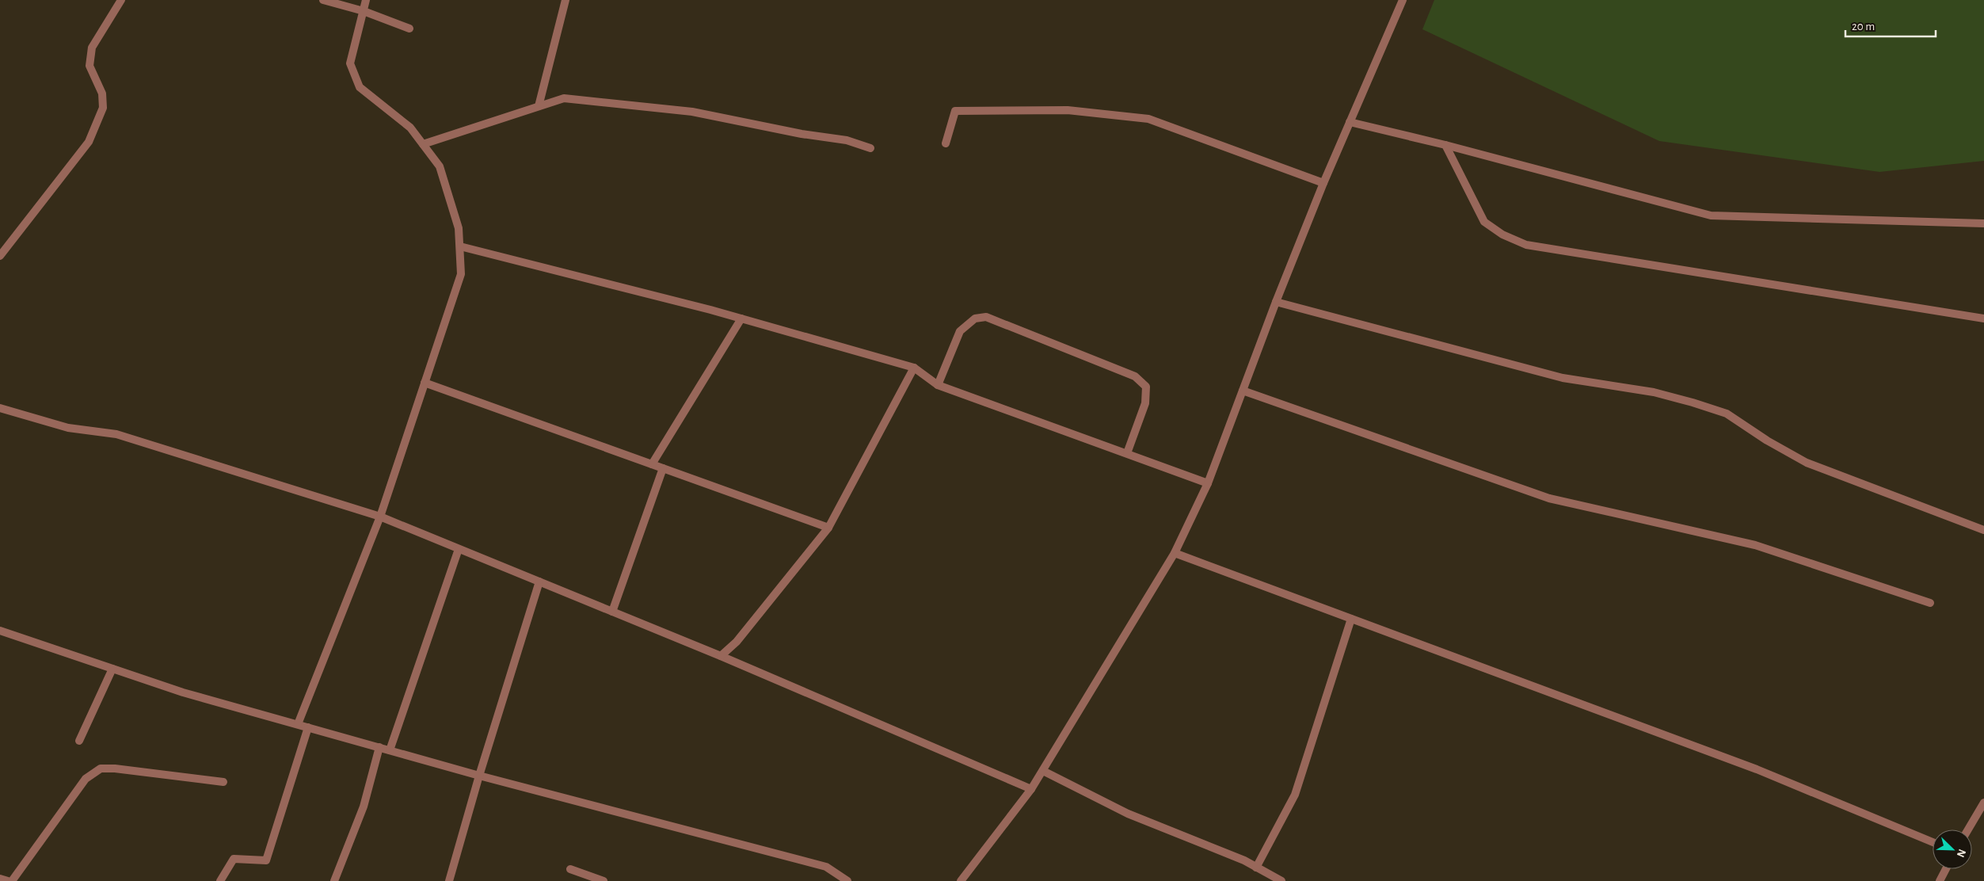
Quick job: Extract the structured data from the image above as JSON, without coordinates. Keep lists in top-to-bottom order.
{
  "scale_bar": "20 m",
  "north": "bottom right"
}
